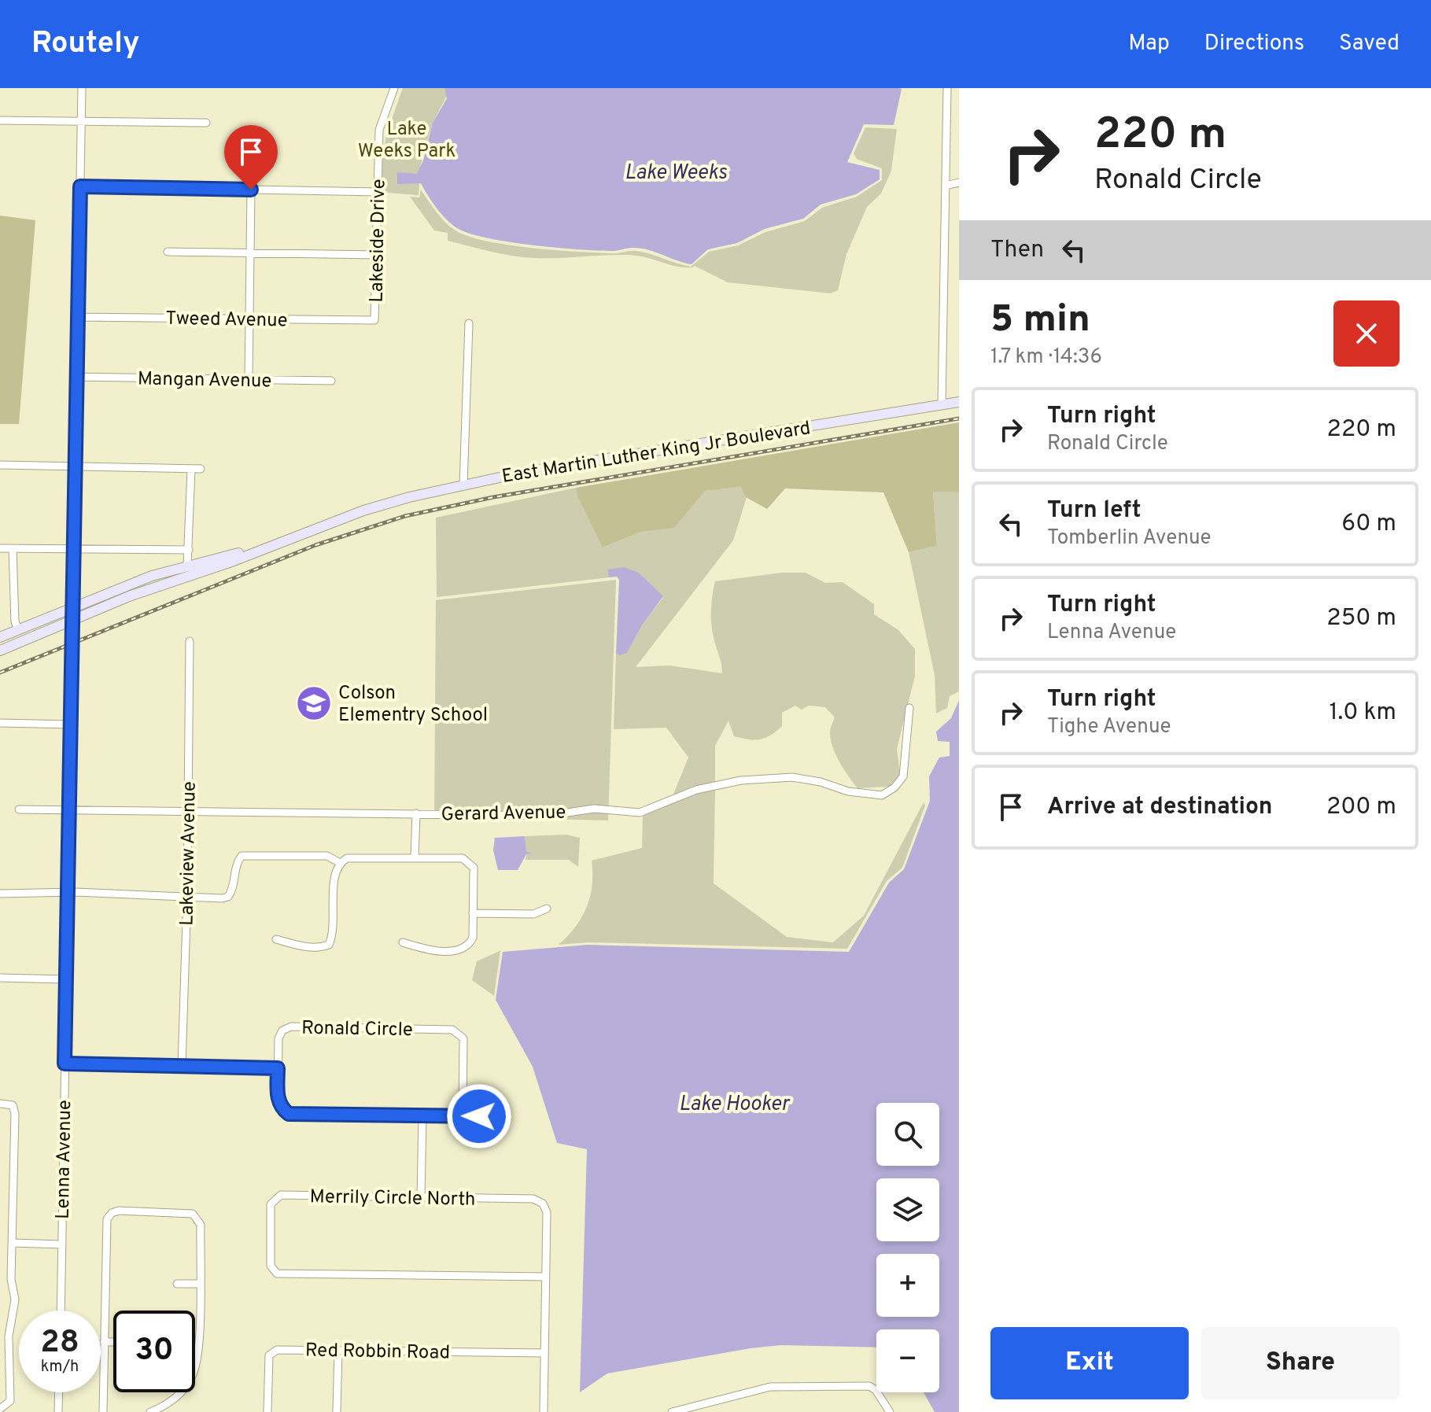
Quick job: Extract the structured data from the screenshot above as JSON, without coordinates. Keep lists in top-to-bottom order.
{
  "streets": {
    "main road": ["East Martin Luther King Jr Boulevard"],
    "street": [
      "Lakeside Drive",
      "Tweed Avenue",
      "Mangan Avenue",
      "Gerard Avenue",
      "Lakeview Avenue",
      "Ronald Circle",
      "Lenna Avenue",
      "Merrily Circle North",
      "Red Robbin Road"
    ]
  },
  "crossings": [
    ["Lakeside Drive", "Tweed Avenue"],
    ["Tweed Avenue", "Lenna Avenue"],
    ["Mangan Avenue", "Lenna Avenue"],
    ["Gerard Avenue", "Lakeview Avenue"],
    ["Gerard Avenue", "Lenna Avenue"]
  ],
  "water": ["Lake Weeks", "Lake Hooker"],
  "parks": ["Lake Weeks Park"],
  "places": {
    "school or university": ["Colson Elementry School"]
  },
  "page": {
    "header": "Routely",
    "nav": ["Map", "Directions", "Saved"],
    "turn": ["220 m", "Ronald Circle"],
    "then": "Then",
    "heading": ["5 min", "1.7 km · 14:36"],
    "list": [
      {
        "name": "Turn right",
        "note": "Ronald Circle",
        "value": "220 m"
      },
      {
        "name": "Turn left",
        "note": "Tomberlin Avenue",
        "value": "60 m"
      },
      {
        "name": "Turn right",
        "note": "Lenna Avenue",
        "value": "250 m"
      },
      {
        "name": "Turn right",
        "note": "Tighe Avenue",
        "value": "1.0 km"
      },
      {
        "name": "Arrive at destination",
        "value": "200 m"
      }
    ],
    "map_buttons": ["+", "−"],
    "speed": "28 km/h",
    "limit": "30",
    "buttons": ["Exit", "Share"]
  }
}
